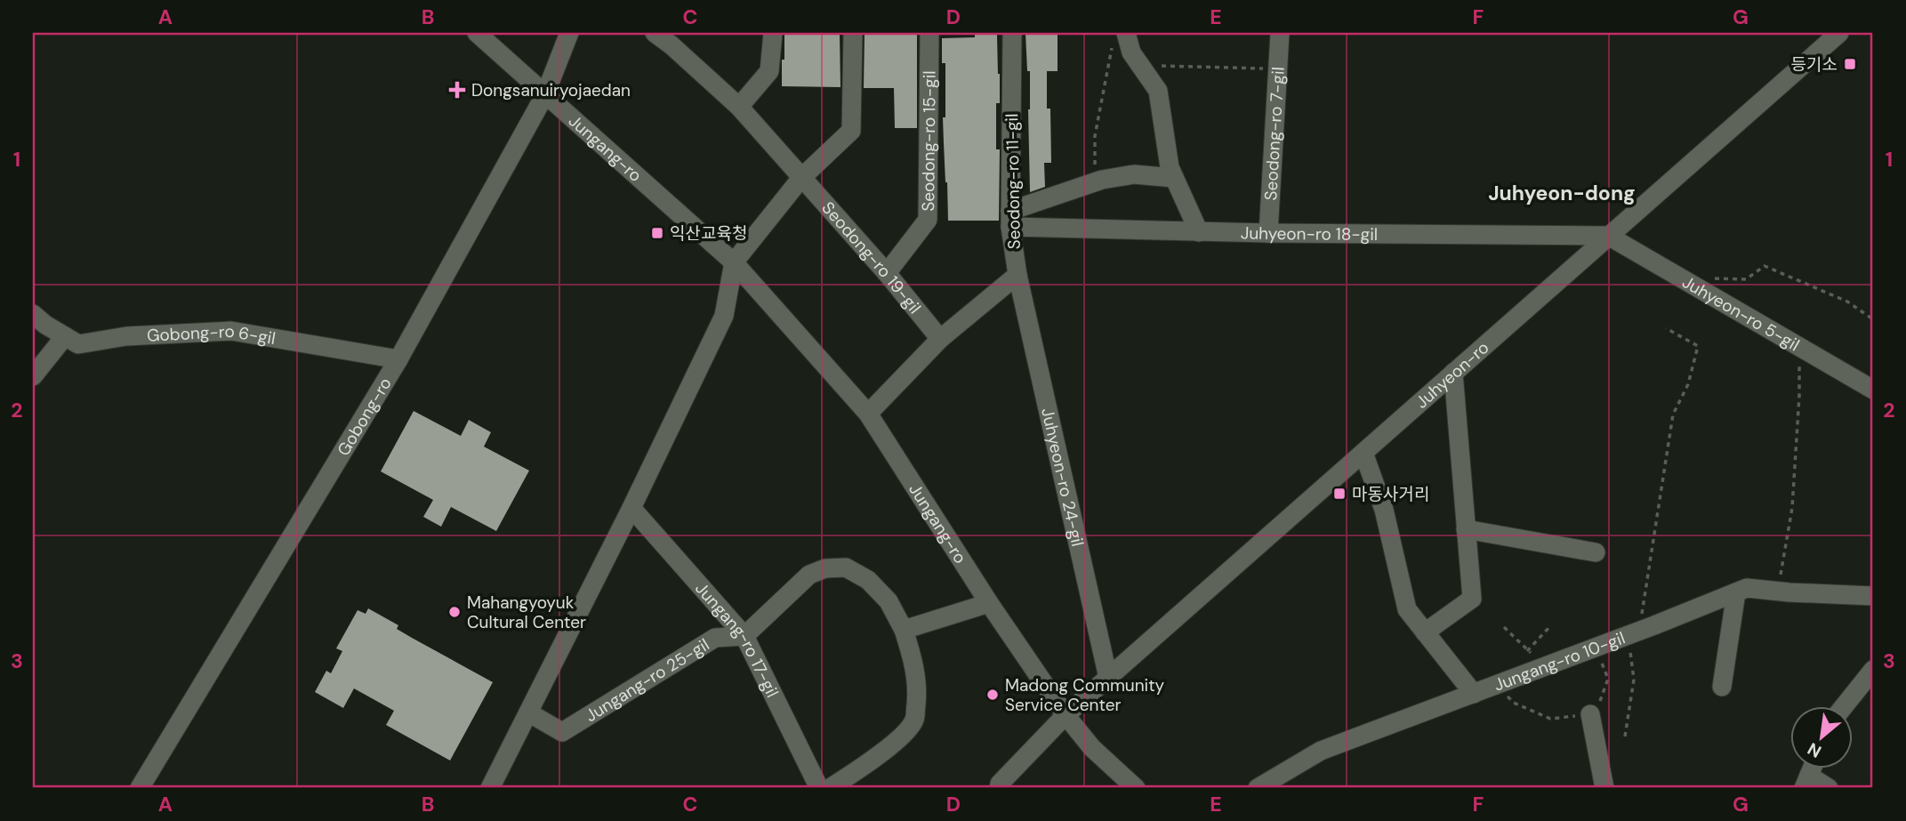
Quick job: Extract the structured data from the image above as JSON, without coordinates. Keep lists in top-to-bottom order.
{
  "streets": {
    "street": [
      "Seodong-ro 7-gil",
      "Seodong-ro 15-gil",
      "Jungang-ro",
      "Seodong-ro 11-gil",
      "Juhyeon-ro 18-gil",
      "Seodong-ro 19-gil",
      "Juhyeon-ro 5-gil",
      "Gobong-ro 6-gil",
      "Juhyeon-ro",
      "Gobong-ro",
      "Juhyeon-ro 24-gil",
      "Jungang-ro 17-gil",
      "Jungang-ro 10-gil",
      "Jungang-ro 25-gil"
    ]
  },
  "crossings": [
    ["Seodong-ro 7-gil", "Juhyeon-ro 18-gil"],
    ["Seodong-ro 15-gil", "Seodong-ro 19-gil"],
    ["Jungang-ro", "Seodong-ro 11-gil"],
    ["Jungang-ro", "Juhyeon-ro"],
    ["Jungang-ro", "Gobong-ro"],
    ["Seodong-ro 11-gil", "Juhyeon-ro 18-gil"],
    ["Seodong-ro 11-gil", "Seodong-ro 19-gil"],
    ["Seodong-ro 11-gil", "Juhyeon-ro 24-gil"],
    ["Juhyeon-ro 18-gil", "Juhyeon-ro 5-gil"],
    ["Juhyeon-ro 18-gil", "Juhyeon-ro"],
    ["Juhyeon-ro 5-gil", "Juhyeon-ro"],
    ["Gobong-ro 6-gil", "Gobong-ro"],
    ["Juhyeon-ro", "Juhyeon-ro 24-gil"],
    ["Jungang-ro 17-gil", "Jungang-ro 25-gil"]
  ],
  "districts": ["Juhyeon-dong"],
  "places": {
    "transit": ["등기소", "익산교육청", "마동사거리"],
    "health": ["Dongsanuiryojaedan"],
    "other": ["Mahangyoyuk Cultural Center", "Madong Community Service Center"]
  },
  "north": "bottom left",
  "grid": {
    "columns": [
      "A",
      "B",
      "C",
      "D",
      "E",
      "F",
      "G"
    ],
    "rows": ["1", "2", "3"]
  }
}
